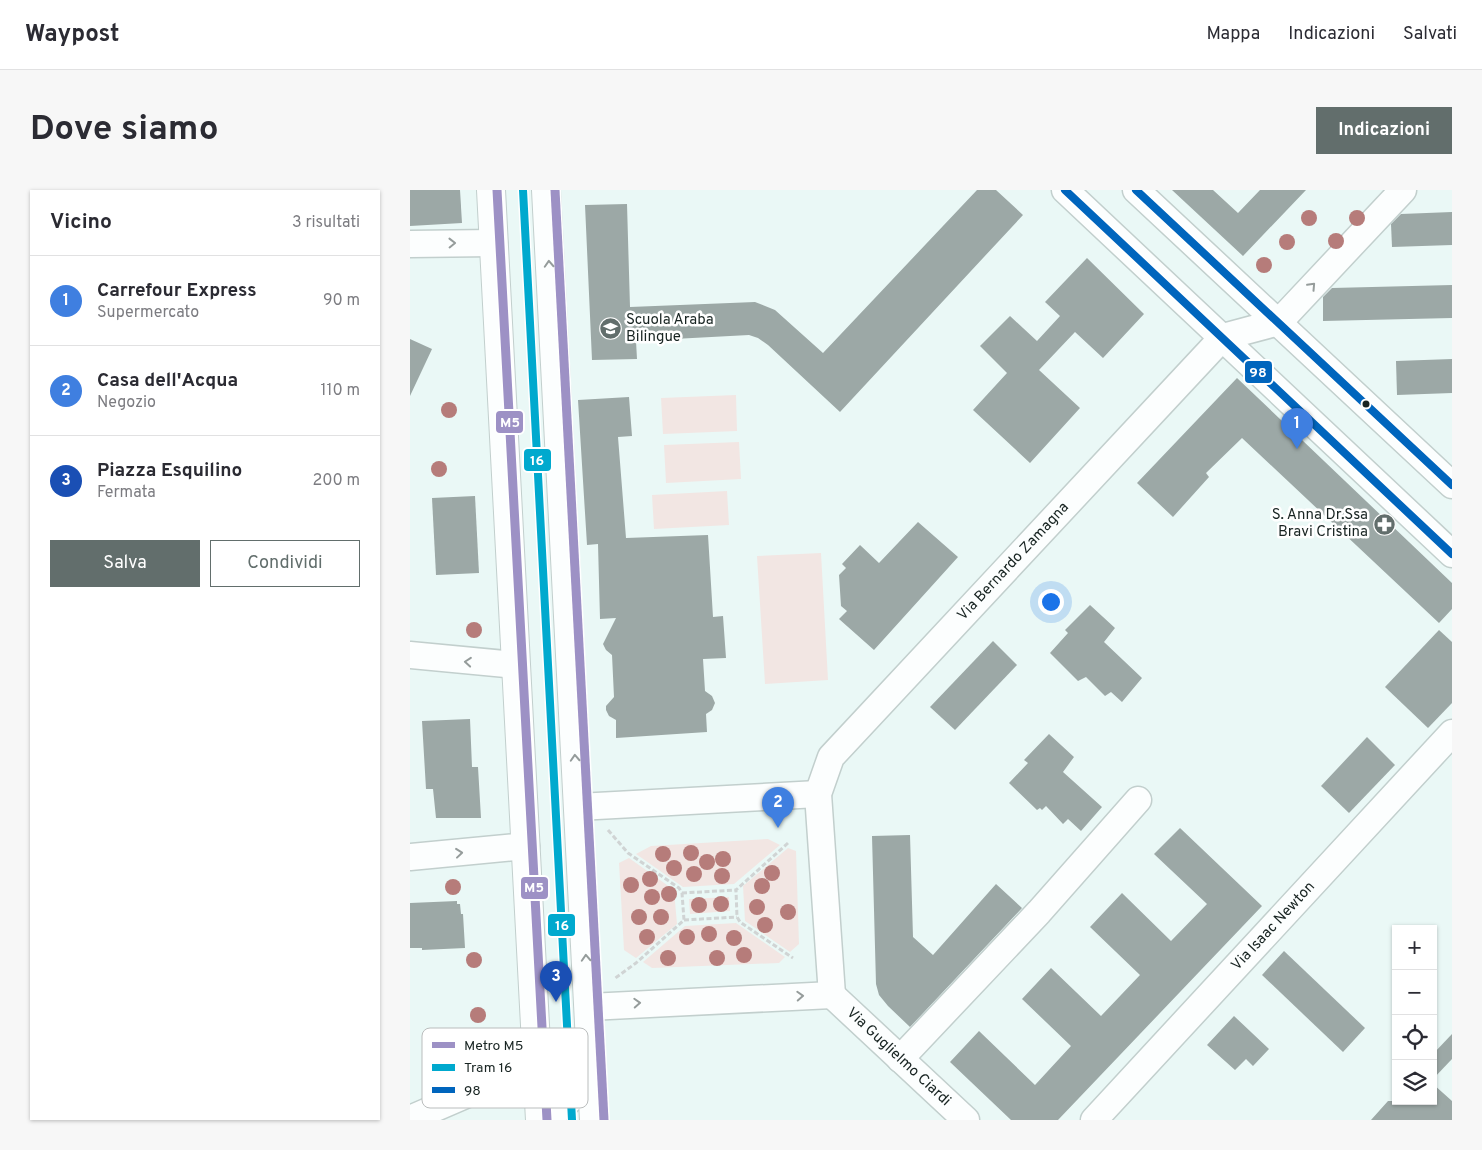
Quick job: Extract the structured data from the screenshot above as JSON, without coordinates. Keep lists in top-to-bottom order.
{
  "streets": {
    "street": ["Via Bernardo Zamagna", "Via Isaac Newton", "Via Guglielmo Ciardi"]
  },
  "places": {
    "school or university": ["Scuola Araba Bilingue"],
    "pharmacy": ["S. Anna Dr.Ssa Bravi Cristina"]
  },
  "lines": ["metro line M5", "tram line 16", "transit line 98"],
  "legend": ["Metro M5", "Tram 16", "98"],
  "page": {
    "header": "Waypost",
    "nav": ["Mappa", "Indicazioni", "Salvati"],
    "buttons": [
      "Indicazioni",
      ["Salva", "Condividi"]
    ],
    "title": "Dove siamo",
    "heading": ["Vicino", "3 risultati"],
    "list": [
      {
        "mark": "1",
        "name": "Carrefour Express",
        "note": "Supermercato",
        "value": "90 m"
      },
      {
        "mark": "2",
        "name": "Casa dell'Acqua",
        "note": "Negozio",
        "value": "110 m"
      },
      {
        "mark": "3",
        "name": "Piazza Esquilino",
        "note": "Fermata",
        "value": "200 m"
      }
    ],
    "pins": ["1", "2", "3"],
    "map_buttons": ["+", "−"]
  }
}
